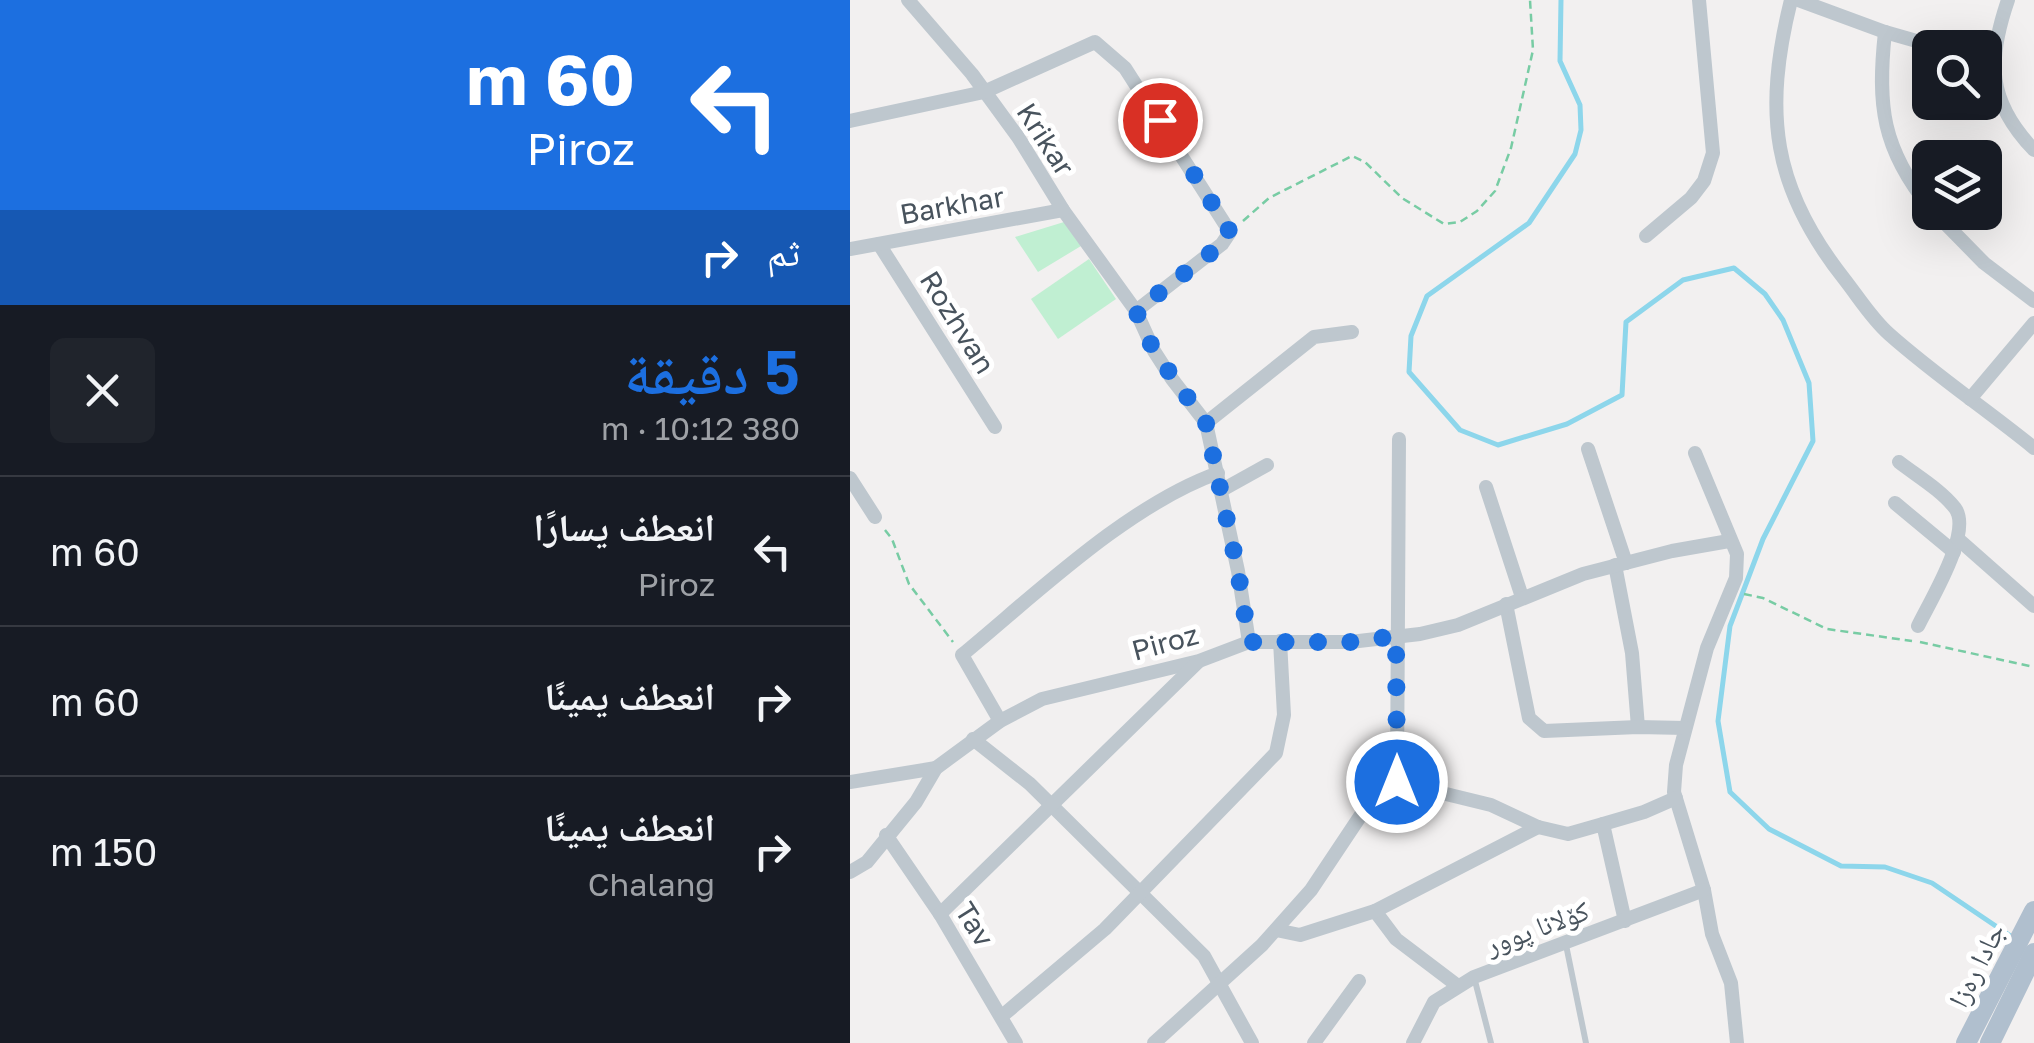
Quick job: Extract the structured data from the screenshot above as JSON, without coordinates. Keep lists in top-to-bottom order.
{
  "streets": {
    "main road": ["جادا ره‌زا"],
    "street": [
      "Krikar",
      "Barkhar",
      "Rozhvan",
      "Piroz",
      "Tav",
      "کۆلانا پوور"
    ]
  },
  "crossings": [
    ["Krikar", "Barkhar"],
    ["Barkhar", "Rozhvan"],
    ["Piroz", "Tav"]
  ],
  "page": {
    "turn": ["60 m", "Piroz"],
    "then": "ثم",
    "heading": ["5 دقيقة", "380 m · 10:12"],
    "list": [
      {
        "name": "انعطف يسارًا",
        "note": "Piroz",
        "value": "60 m"
      },
      {
        "name": "انعطف يمينًا",
        "value": "60 m"
      },
      {
        "name": "انعطف يمينًا",
        "note": "Chalang",
        "value": "150 m"
      }
    ]
  }
}
